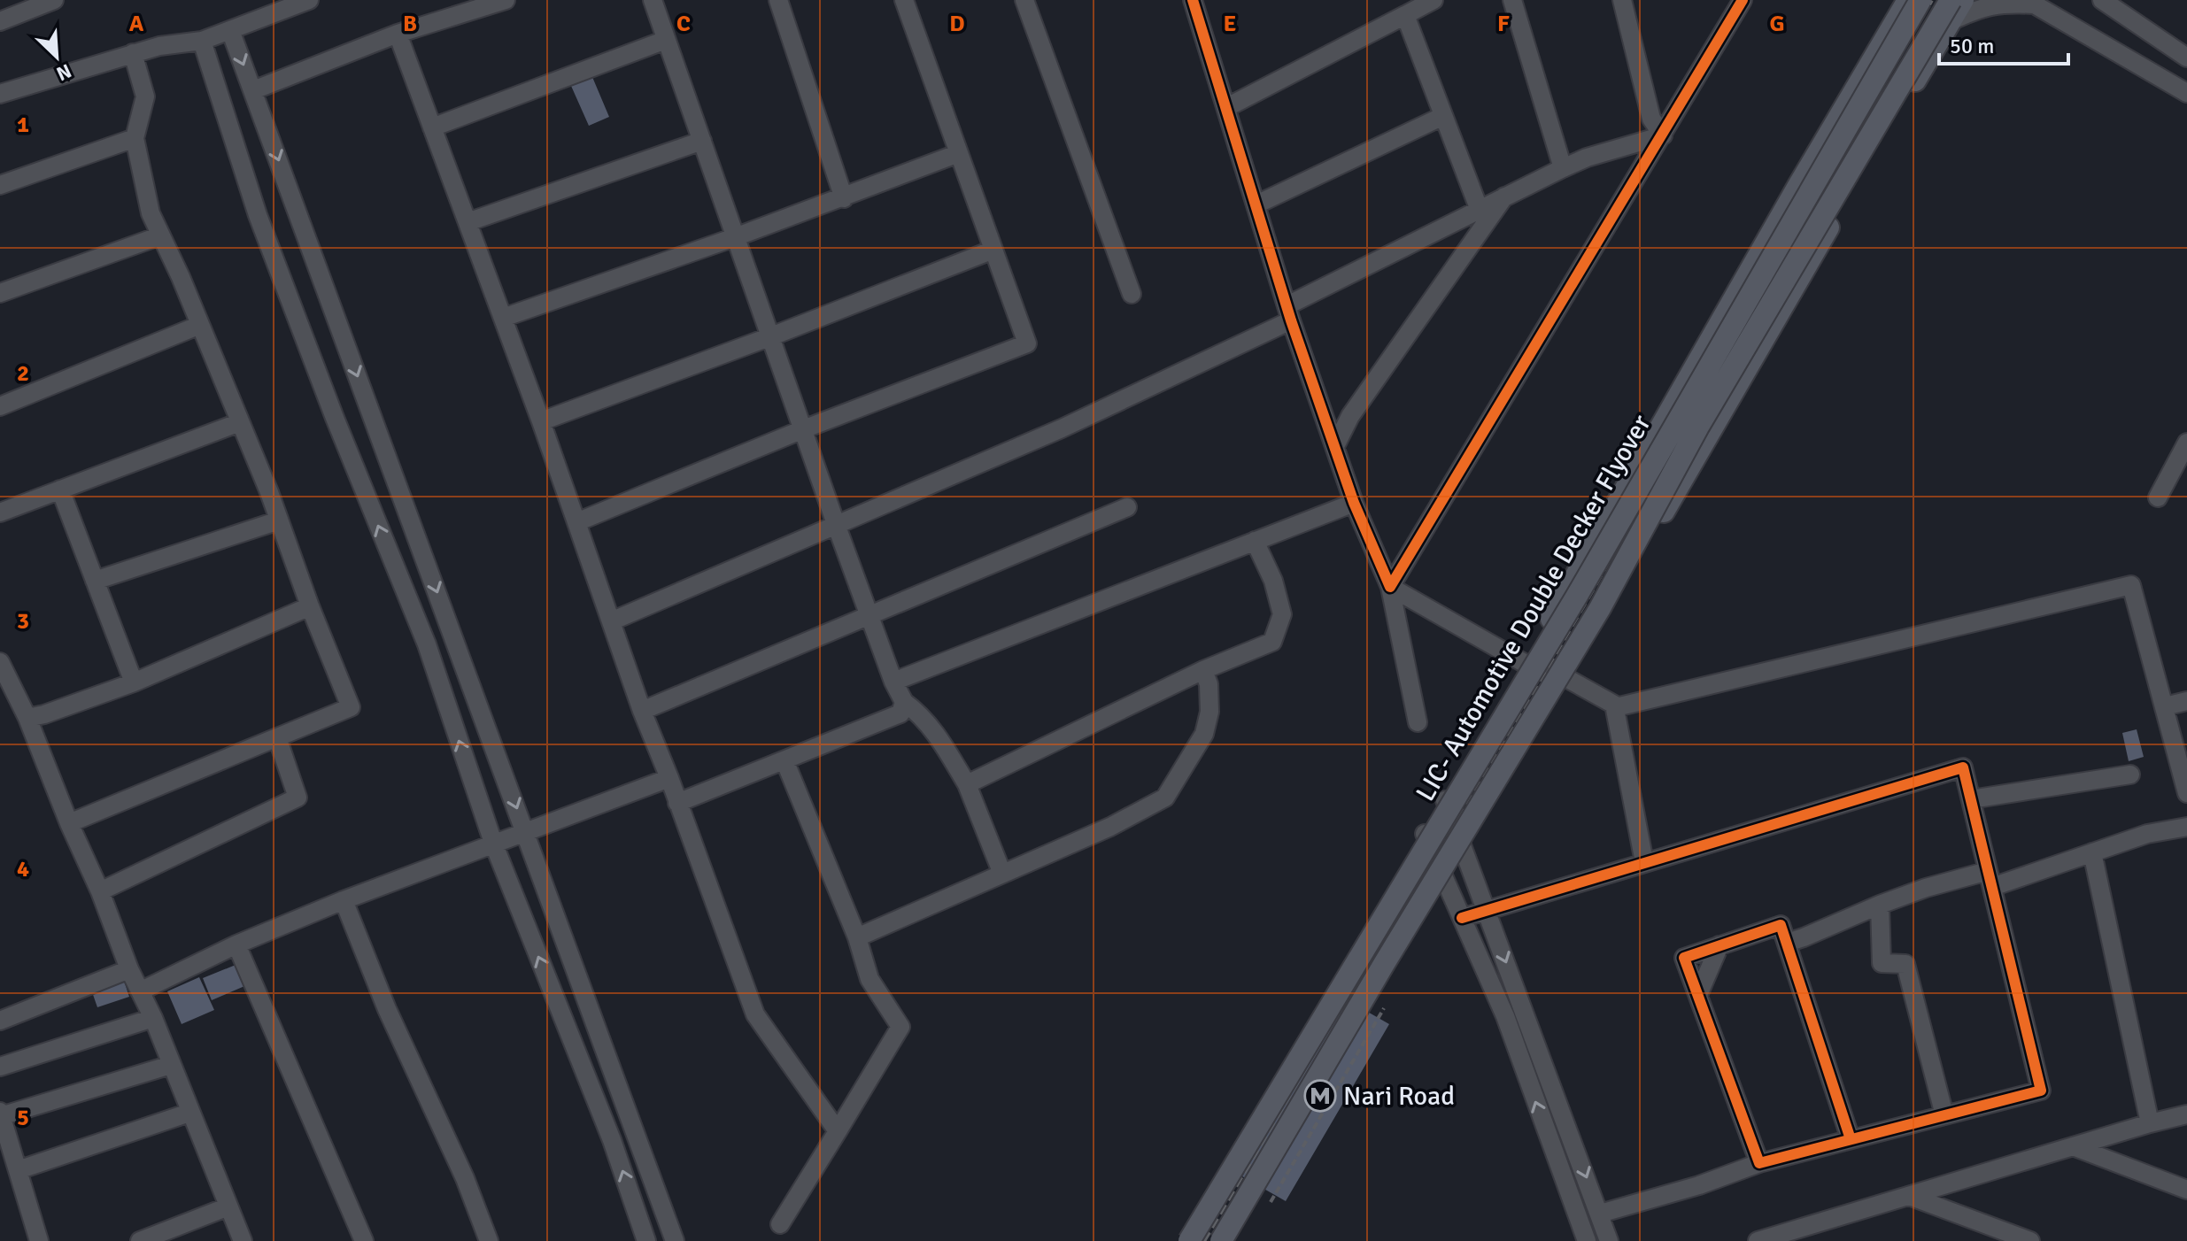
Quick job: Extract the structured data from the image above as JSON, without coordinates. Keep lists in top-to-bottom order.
{
  "streets": {
    "main road": ["LIC- Automotive Double Decker Flyover"]
  },
  "places": {
    "metro station": ["Nari Road"]
  },
  "scale_bar": "50 m",
  "north": "bottom right",
  "grid": {
    "columns": [
      "A",
      "B",
      "C",
      "D",
      "E",
      "F",
      "G"
    ],
    "rows": [
      "1",
      "2",
      "3",
      "4",
      "5"
    ]
  }
}
